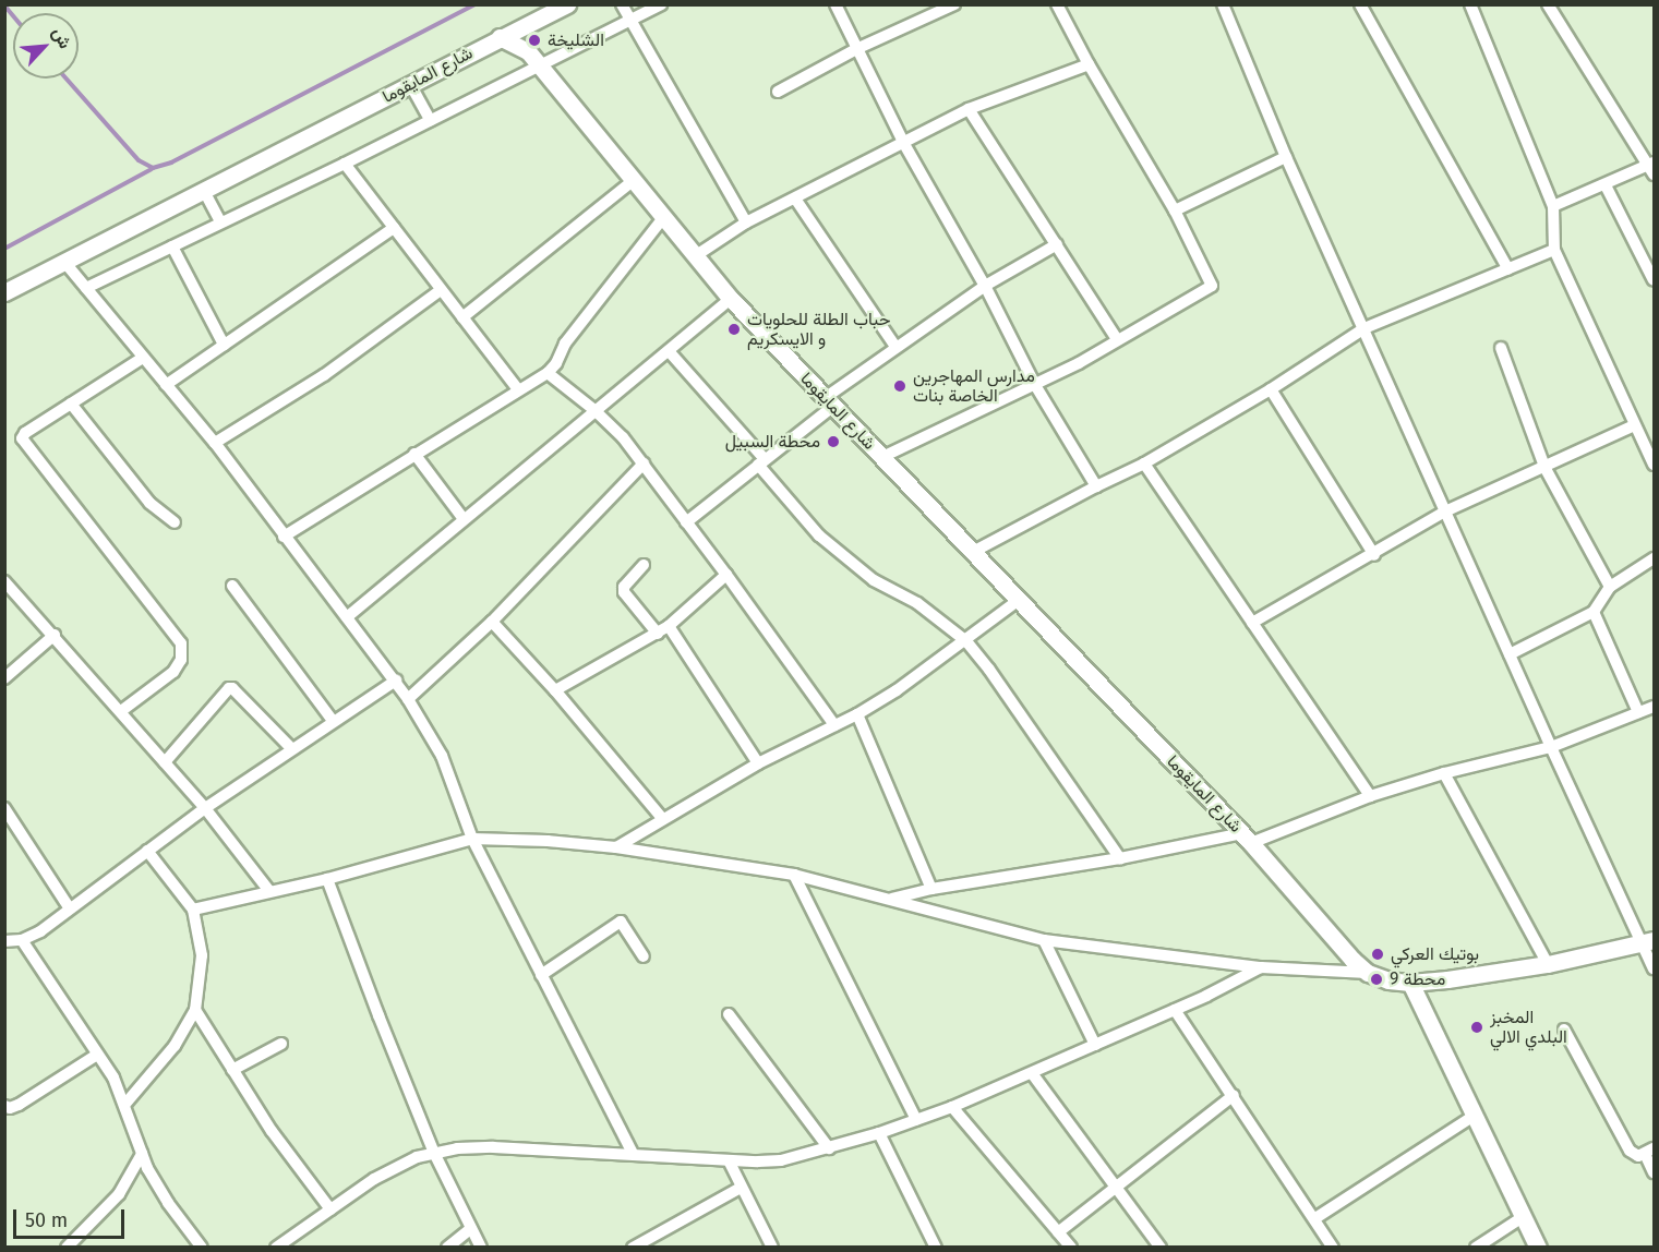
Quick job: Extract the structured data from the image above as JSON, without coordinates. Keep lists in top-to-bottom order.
{
  "streets": {
    "street": ["شارع المايقوما"]
  },
  "places": [
    "الشليخة",
    "حباب الطلة للحلويات و الايسكريم",
    "مدارس المهاجرين الخاصة بنات",
    "محطة السبيل",
    "بوتيك العركي",
    "محطة 9",
    "المخبز البلدي الالي"
  ],
  "scale_bar": "50 m",
  "north": "top right"
}
